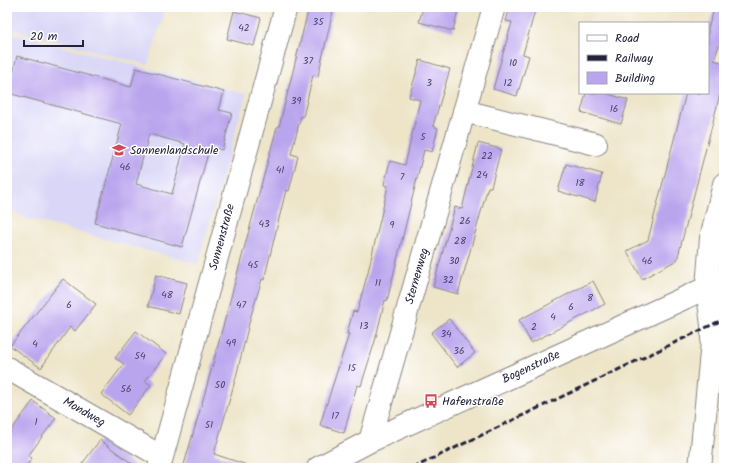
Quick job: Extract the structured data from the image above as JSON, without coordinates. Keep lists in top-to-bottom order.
{
  "streets": {
    "street": [
      "Sonnenstraße",
      "Sternenweg",
      "Bogenstraße",
      "Mondweg"
    ]
  },
  "crossings": [
    ["Sonnenstraße", "Mondweg"],
    ["Sternenweg", "Bogenstraße"]
  ],
  "places": {
    "school or university": ["Sonnenlandschule"],
    "bus stop": ["Hafenstraße"]
  },
  "house_numbers": [
    "35",
    "42",
    "37",
    "10",
    "3",
    "12",
    "39",
    "16",
    "5",
    "22",
    "46",
    "41",
    "24",
    "7",
    "18",
    "26",
    "43",
    "9",
    "28",
    "30",
    "46",
    "45",
    "32",
    "11",
    "48",
    "8",
    "6",
    "47",
    "6",
    "4",
    "13",
    "2",
    "34",
    "49",
    "4",
    "36",
    "54",
    "15",
    "50",
    "56",
    "17",
    "1",
    "51"
  ],
  "legend": ["Road", "Railway", "Building"],
  "scale_bar": "20 m"
}
